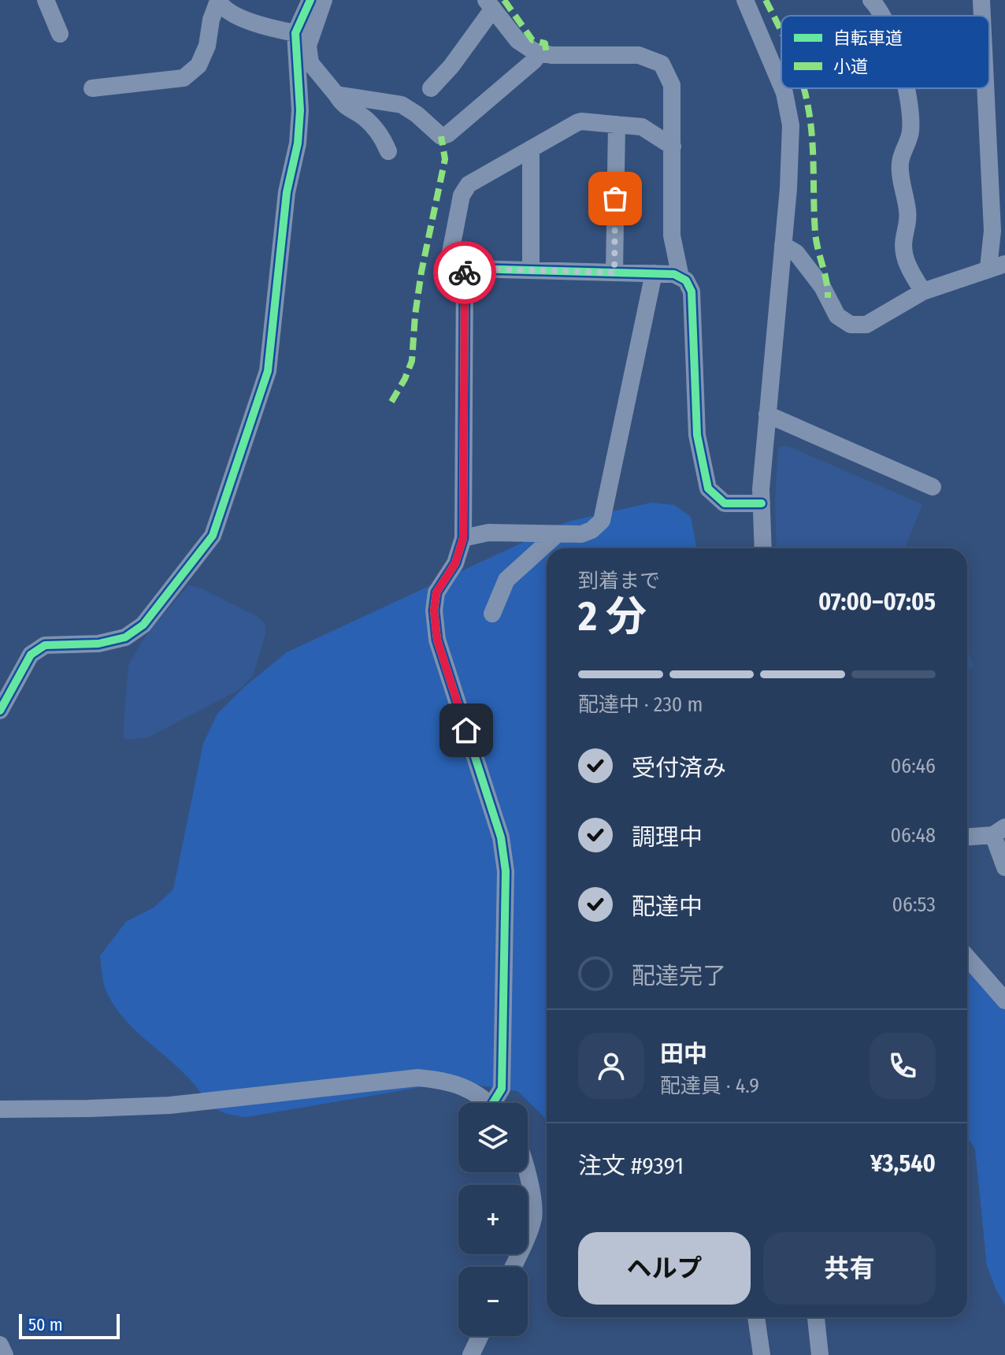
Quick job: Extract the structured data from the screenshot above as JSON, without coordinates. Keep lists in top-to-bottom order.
{
  "legend": ["自転車道", "小道"],
  "scale_bar": "50 m",
  "page": {
    "heading": ["2 分", "到着まで", "07:00–07:05"],
    "panel": [
      "田中",
      "配達員 · 4.9",
      "注文 #9391",
      "¥3,540"
    ],
    "bar": "配達中 · 230 m",
    "list": [
      ["受付済み", "06:46"],
      ["調理中", "06:48"],
      ["配達中", "06:53"],
      "配達完了"
    ],
    "map_buttons": ["+", "−"],
    "buttons": ["ヘルプ", "共有"],
    "scale": "50 m"
  }
}
